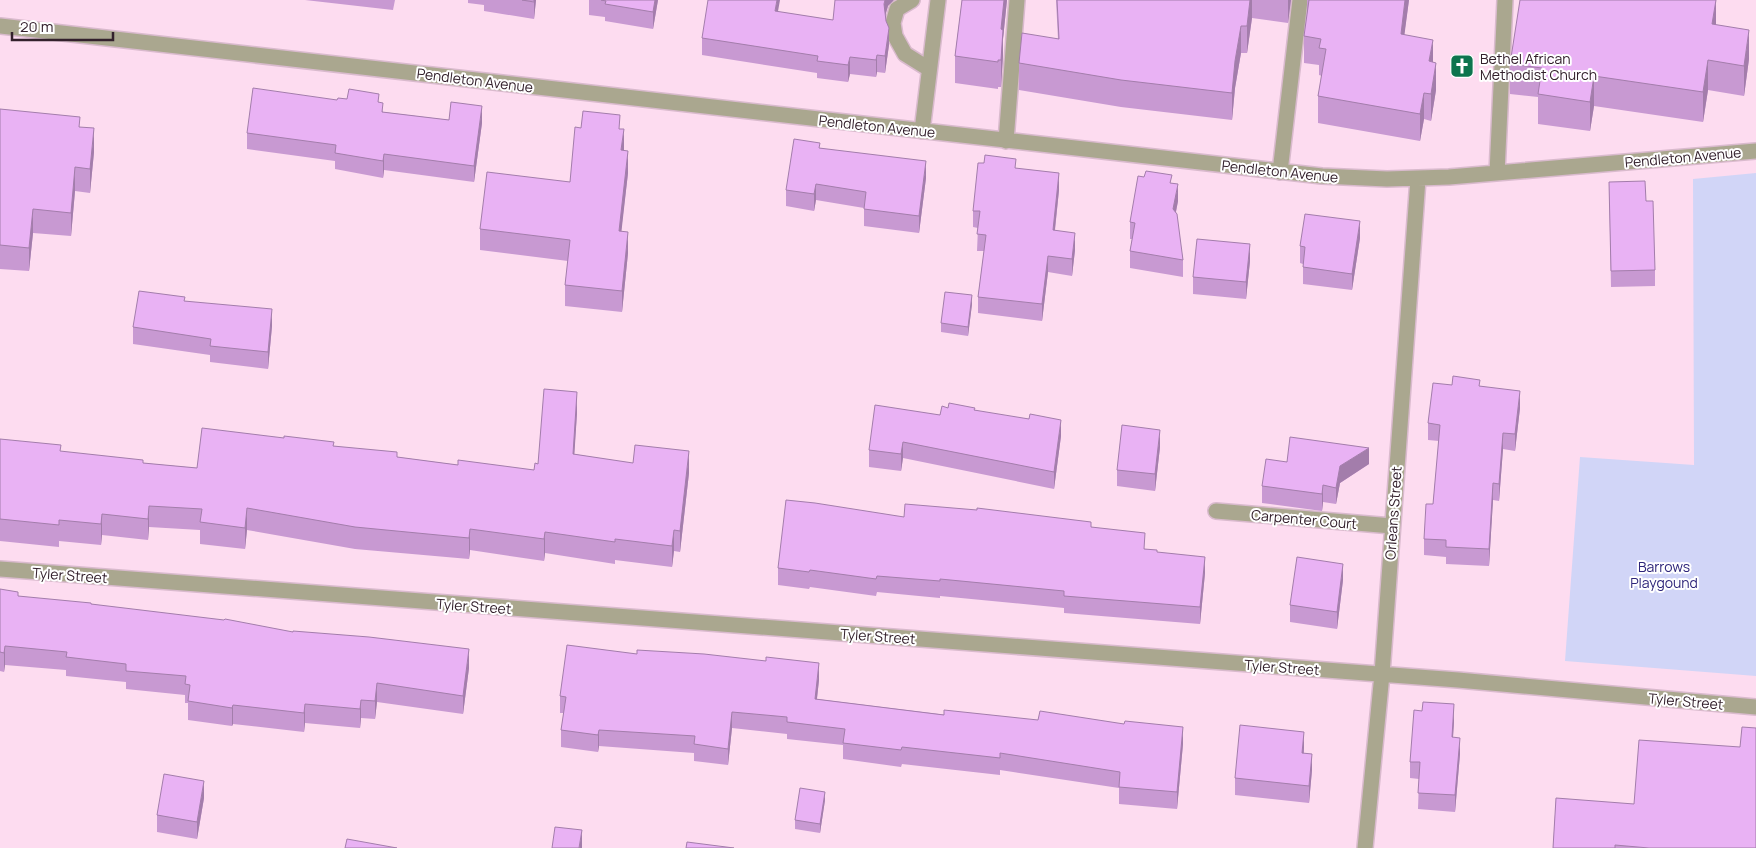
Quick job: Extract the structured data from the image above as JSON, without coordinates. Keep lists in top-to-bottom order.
{
  "streets": {
    "street": [
      "Pendleton Avenue",
      "Orleans Street",
      "Carpenter Court",
      "Tyler Street"
    ]
  },
  "crossings": [
    ["Pendleton Avenue", "Orleans Street"],
    ["Orleans Street", "Carpenter Court"],
    ["Orleans Street", "Tyler Street"]
  ],
  "parks": ["Barrows Playgound"],
  "places": {
    "church": ["Bethel African Methodist Church"]
  },
  "scale_bar": "20 m"
}
